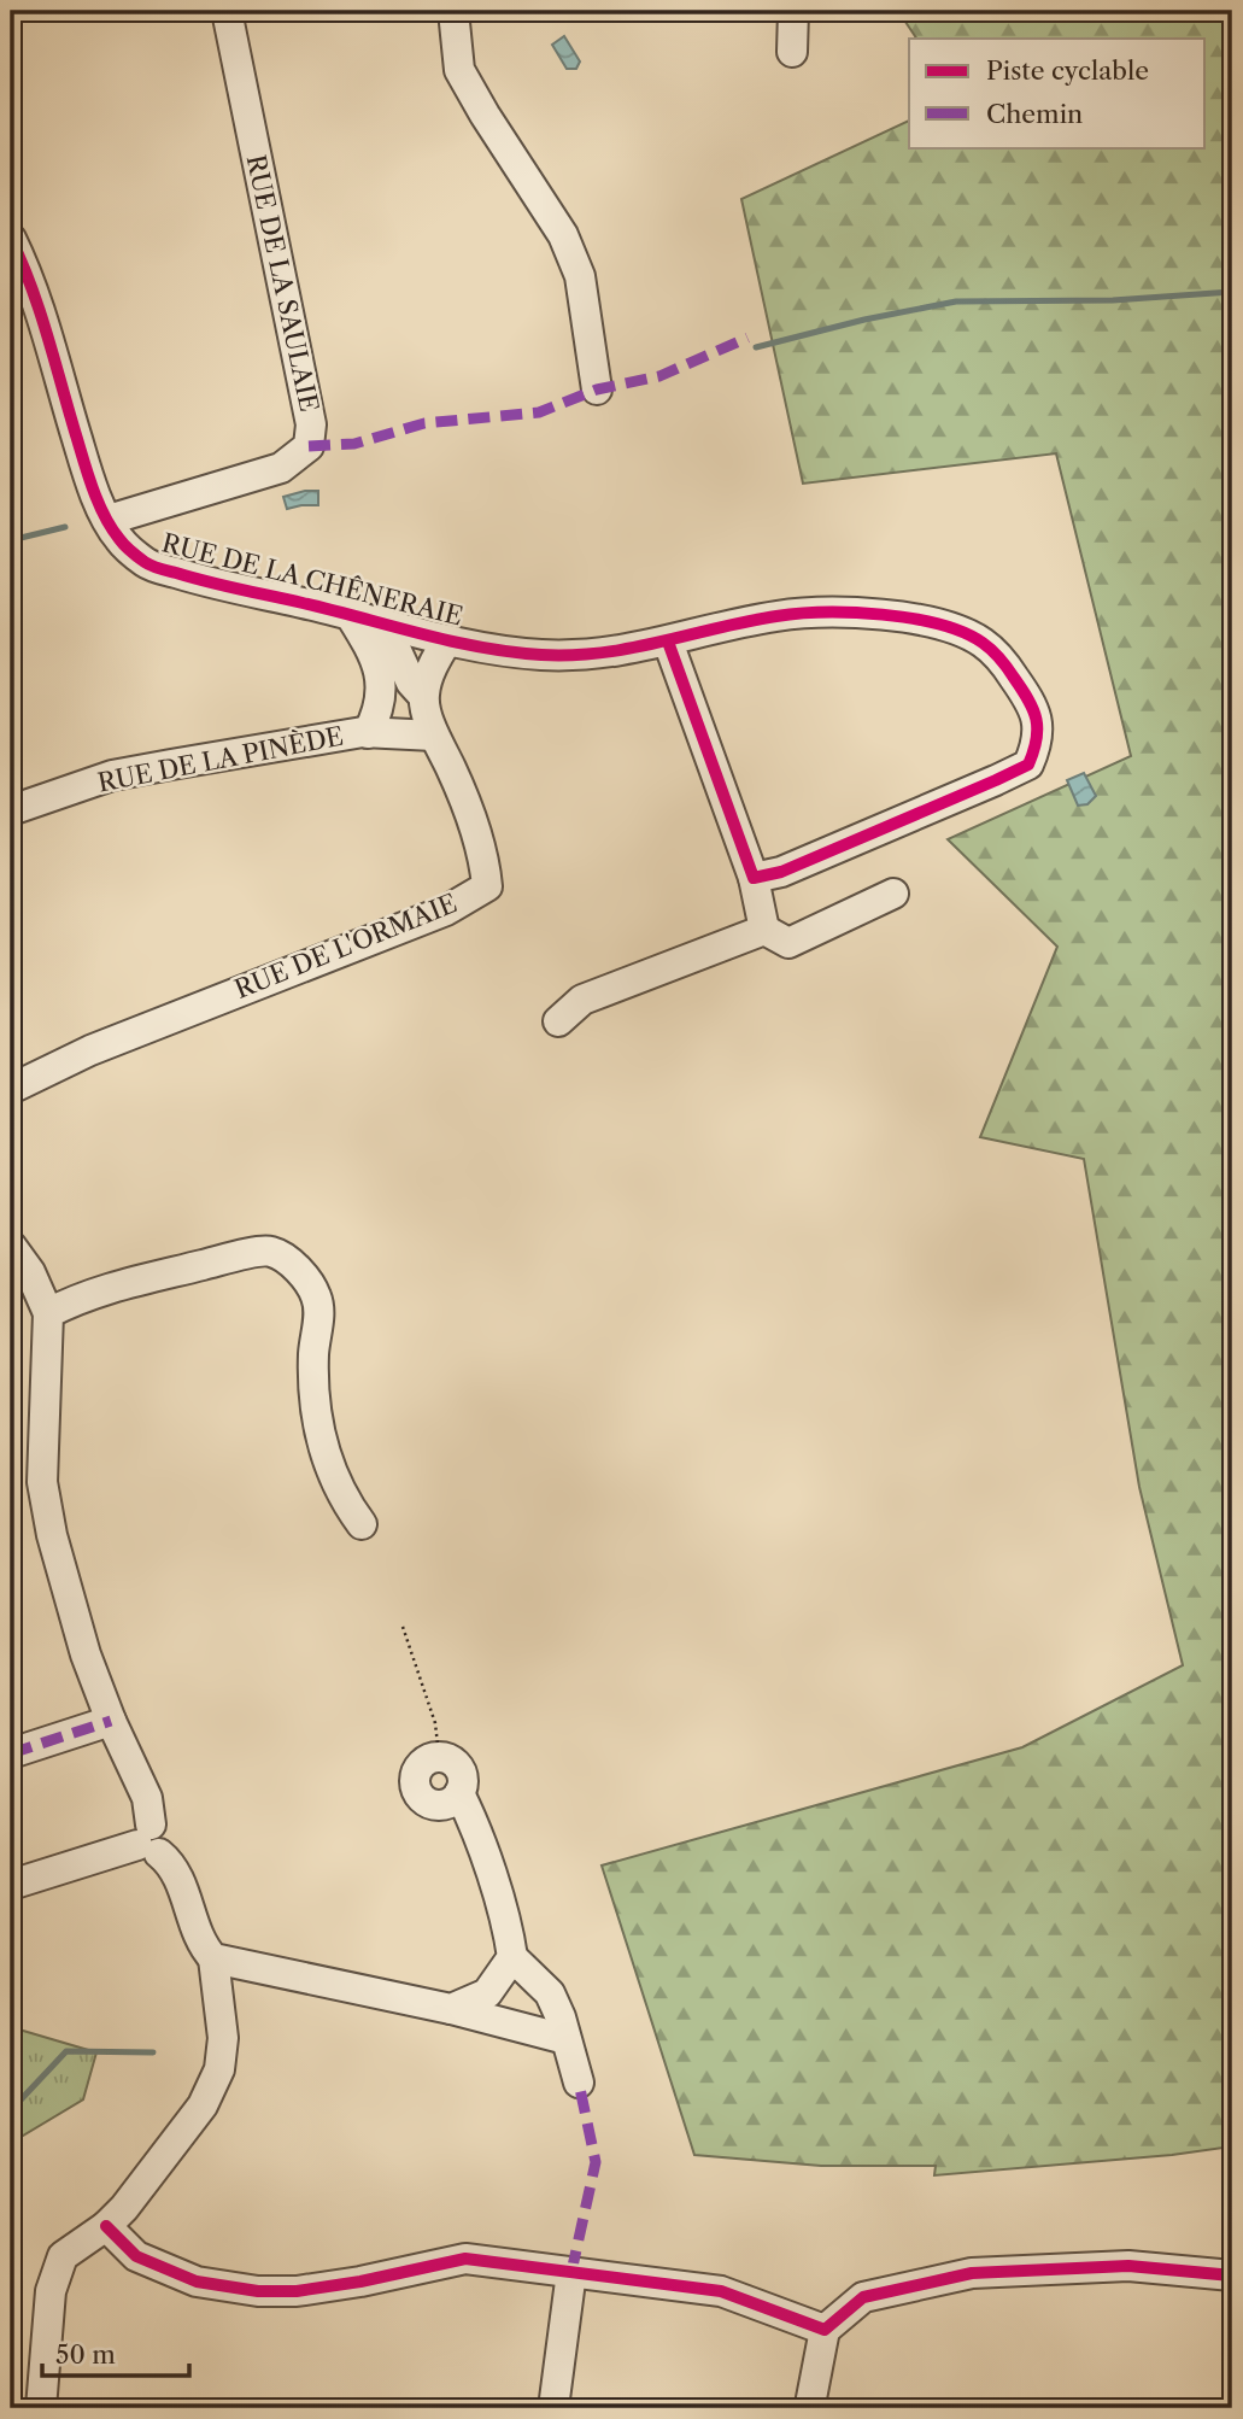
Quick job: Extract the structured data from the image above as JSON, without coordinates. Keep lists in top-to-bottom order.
{
  "streets": {
    "street": [
      "RUE DE LA SAULAIE",
      "RUE DE LA CHÊNERAIE",
      "RUE DE LA PINÈDE",
      "RUE DE L'ORMAIE"
    ]
  },
  "crossings": [
    ["RUE DE LA SAULAIE", "RUE DE LA CHÊNERAIE"],
    ["RUE DE LA CHÊNERAIE", "RUE DE L'ORMAIE"],
    ["RUE DE LA PINÈDE", "RUE DE L'ORMAIE"]
  ],
  "legend": ["Piste cyclable", "Chemin"],
  "scale_bar": "50 m"
}
